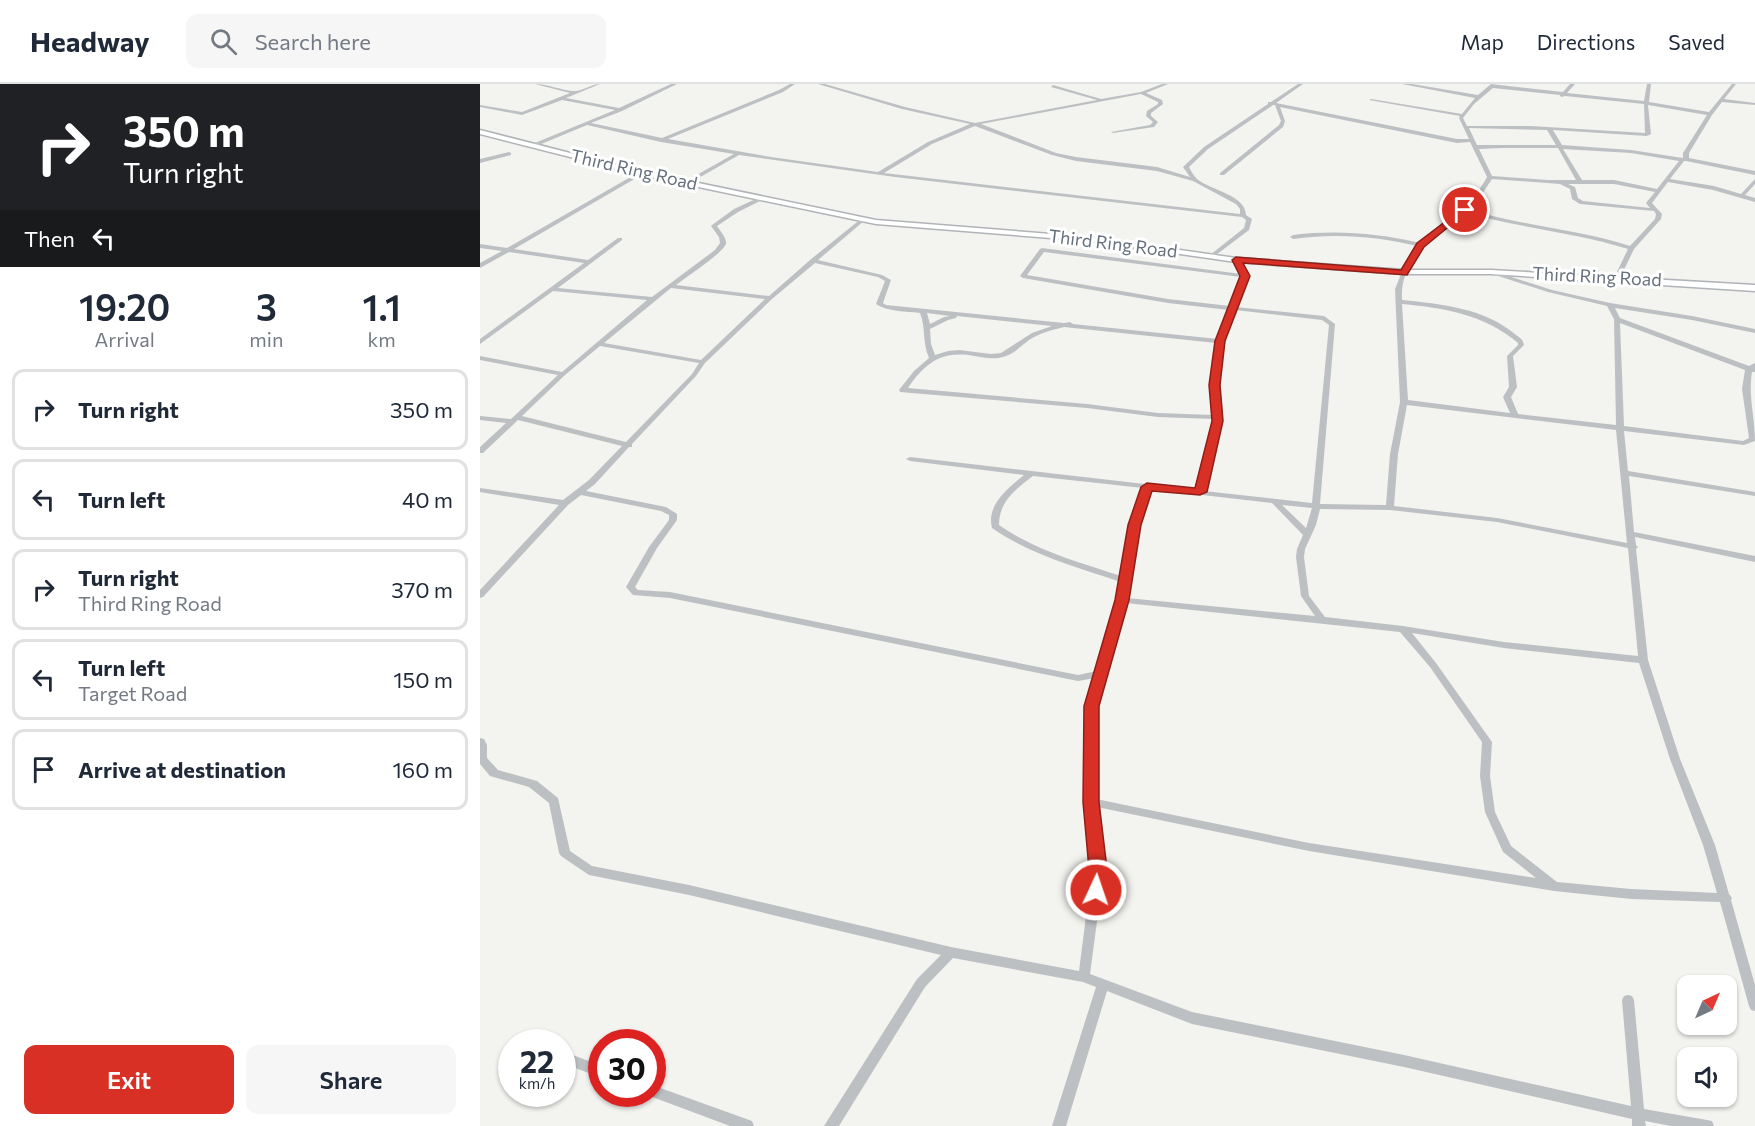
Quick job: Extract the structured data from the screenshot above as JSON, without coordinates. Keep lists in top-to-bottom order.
{
  "streets": {
    "street": ["Third Ring Road"]
  },
  "north": "top right",
  "page": {
    "header": "Headway",
    "search": "Search here",
    "nav": ["Map", "Directions", "Saved"],
    "turn": ["350 m", "Turn right"],
    "then": "Then",
    "eta": [
      "19:20",
      "Arrival",
      "3",
      "min",
      "1.1",
      "km"
    ],
    "list": [
      {
        "name": "Turn right",
        "value": "350 m"
      },
      {
        "name": "Turn left",
        "value": "40 m"
      },
      {
        "name": "Turn right",
        "note": "Third Ring Road",
        "value": "370 m"
      },
      {
        "name": "Turn left",
        "note": "Target Road",
        "value": "150 m"
      },
      {
        "name": "Arrive at destination",
        "value": "160 m"
      }
    ],
    "speed": "22 km/h",
    "limit": "30",
    "buttons": ["Exit", "Share"]
  }
}
